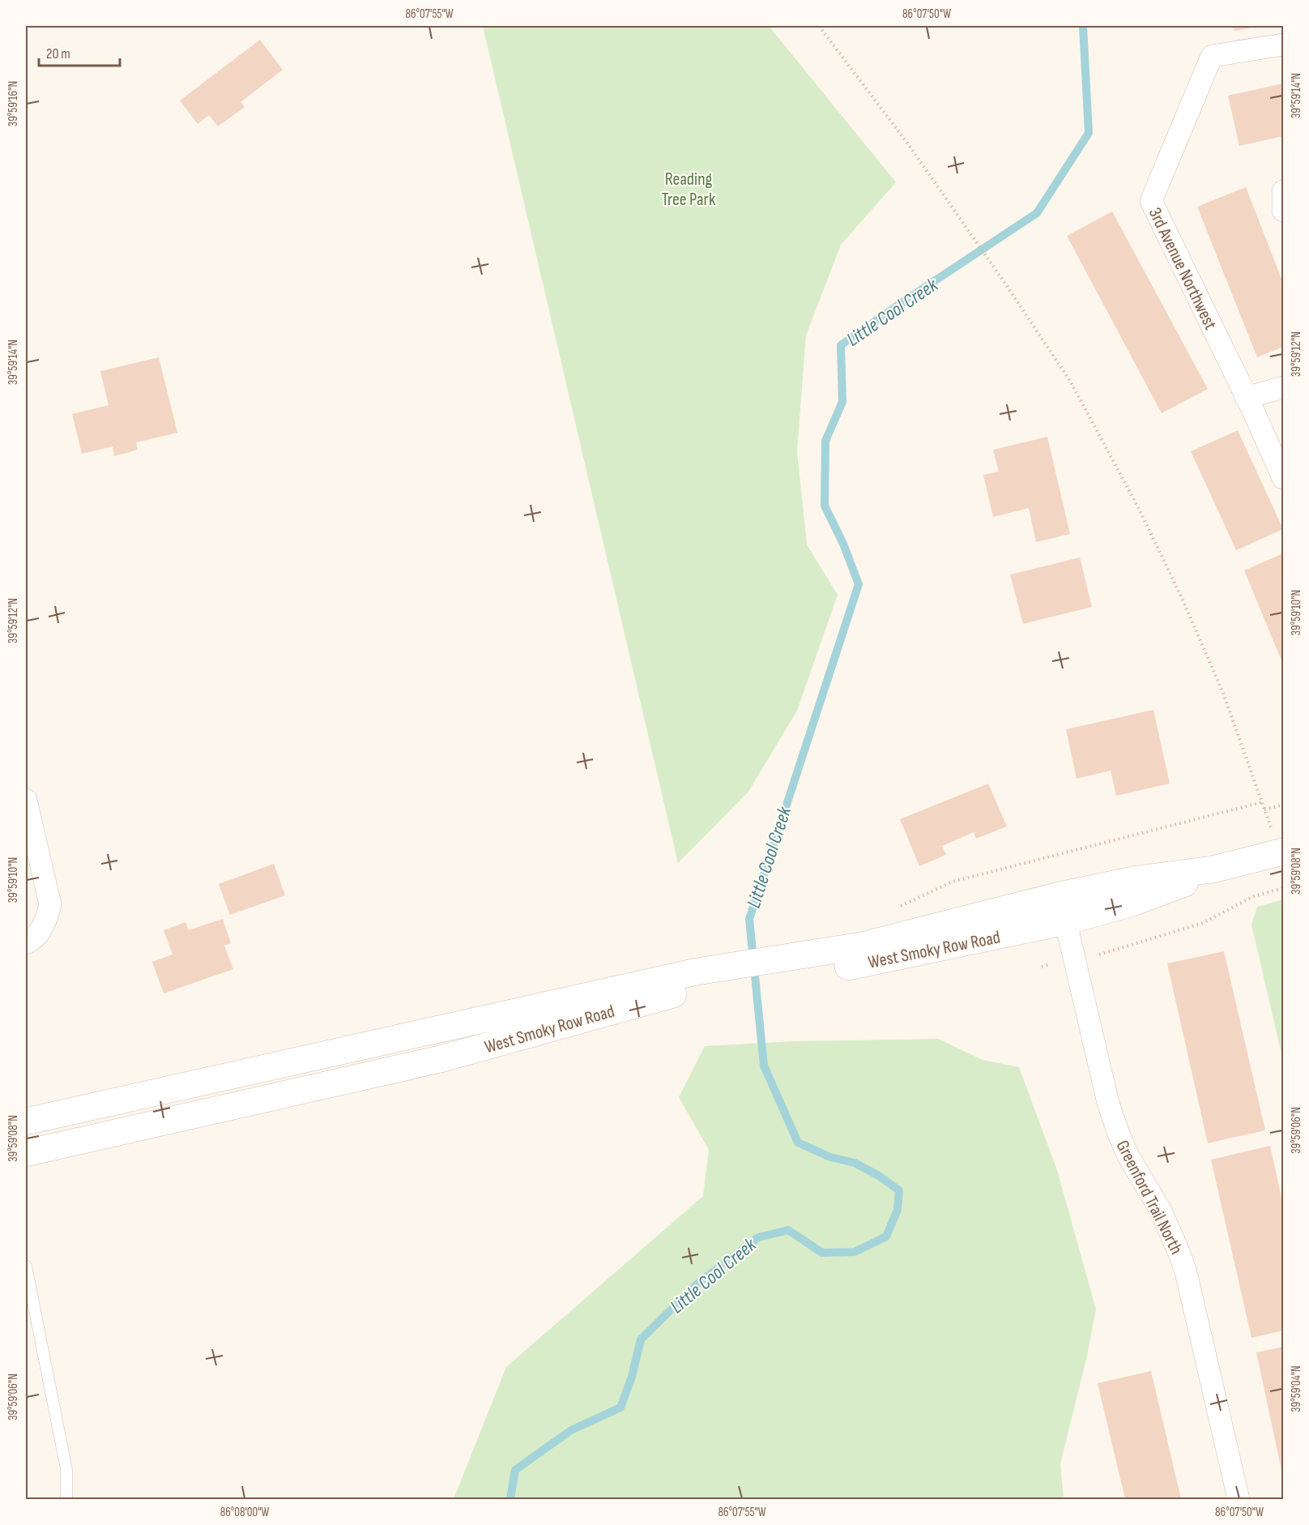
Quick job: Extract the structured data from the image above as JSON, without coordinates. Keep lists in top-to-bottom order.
{
  "streets": {
    "street": ["3rd Avenue Northwest", "West Smoky Row Road", "Greenford Trail North"]
  },
  "crossings": [
    ["West Smoky Row Road", "Greenford Trail North"]
  ],
  "water": ["Little Cool Creek"],
  "parks": ["Reading Tree Park"],
  "scale_bar": "20 m",
  "coordinates": [
    "86°07'55\"W",
    "86°07'50\"W",
    "39°59'14\"N",
    "39°59'16\"N",
    "39°59'12\"N",
    "39°59'10\"N",
    "39°59'08\"N",
    "39°59'06\"N",
    "39°59'04\"N",
    "86°08'00\"W"
  ]
}
